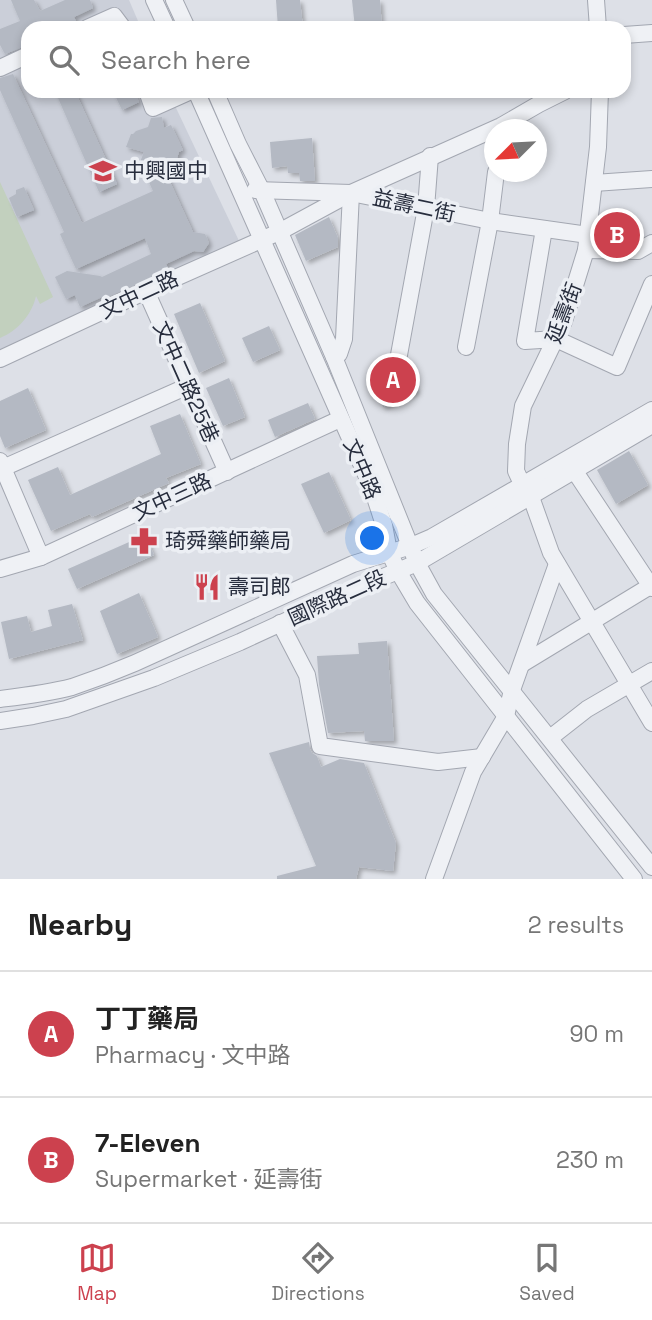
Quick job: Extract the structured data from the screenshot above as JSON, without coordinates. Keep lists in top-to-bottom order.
{
  "streets": {
    "street": [
      "益壽二街",
      "文中二路",
      "延壽街",
      "文中二路25巷",
      "文中路",
      "文中三路",
      "國際路二段"
    ]
  },
  "crossings": [
    ["益壽二街", "文中二路"],
    ["益壽二街", "延壽街"],
    ["益壽二街", "文中路"],
    ["文中二路", "文中二路25巷"],
    ["文中二路", "文中路"],
    ["延壽街", "國際路二段"],
    ["文中二路25巷", "文中三路"],
    ["文中路", "文中三路"],
    ["文中路", "國際路二段"]
  ],
  "places": {
    "school or university": ["中興國中"],
    "pharmacy": ["琦舜藥師藥局"],
    "restaurant": ["壽司郎"]
  },
  "north": "bottom left",
  "page": {
    "search": "Search here",
    "pins": ["B", "A"],
    "heading": ["Nearby", "2 results"],
    "list": [
      {
        "mark": "A",
        "name": "丁丁藥局",
        "note": "Pharmacy · 文中路",
        "value": "90 m"
      },
      {
        "mark": "B",
        "name": "7-Eleven",
        "note": "Supermarket · 延壽街",
        "value": "230 m"
      }
    ],
    "nav": ["Map", "Directions", "Saved"]
  }
}
